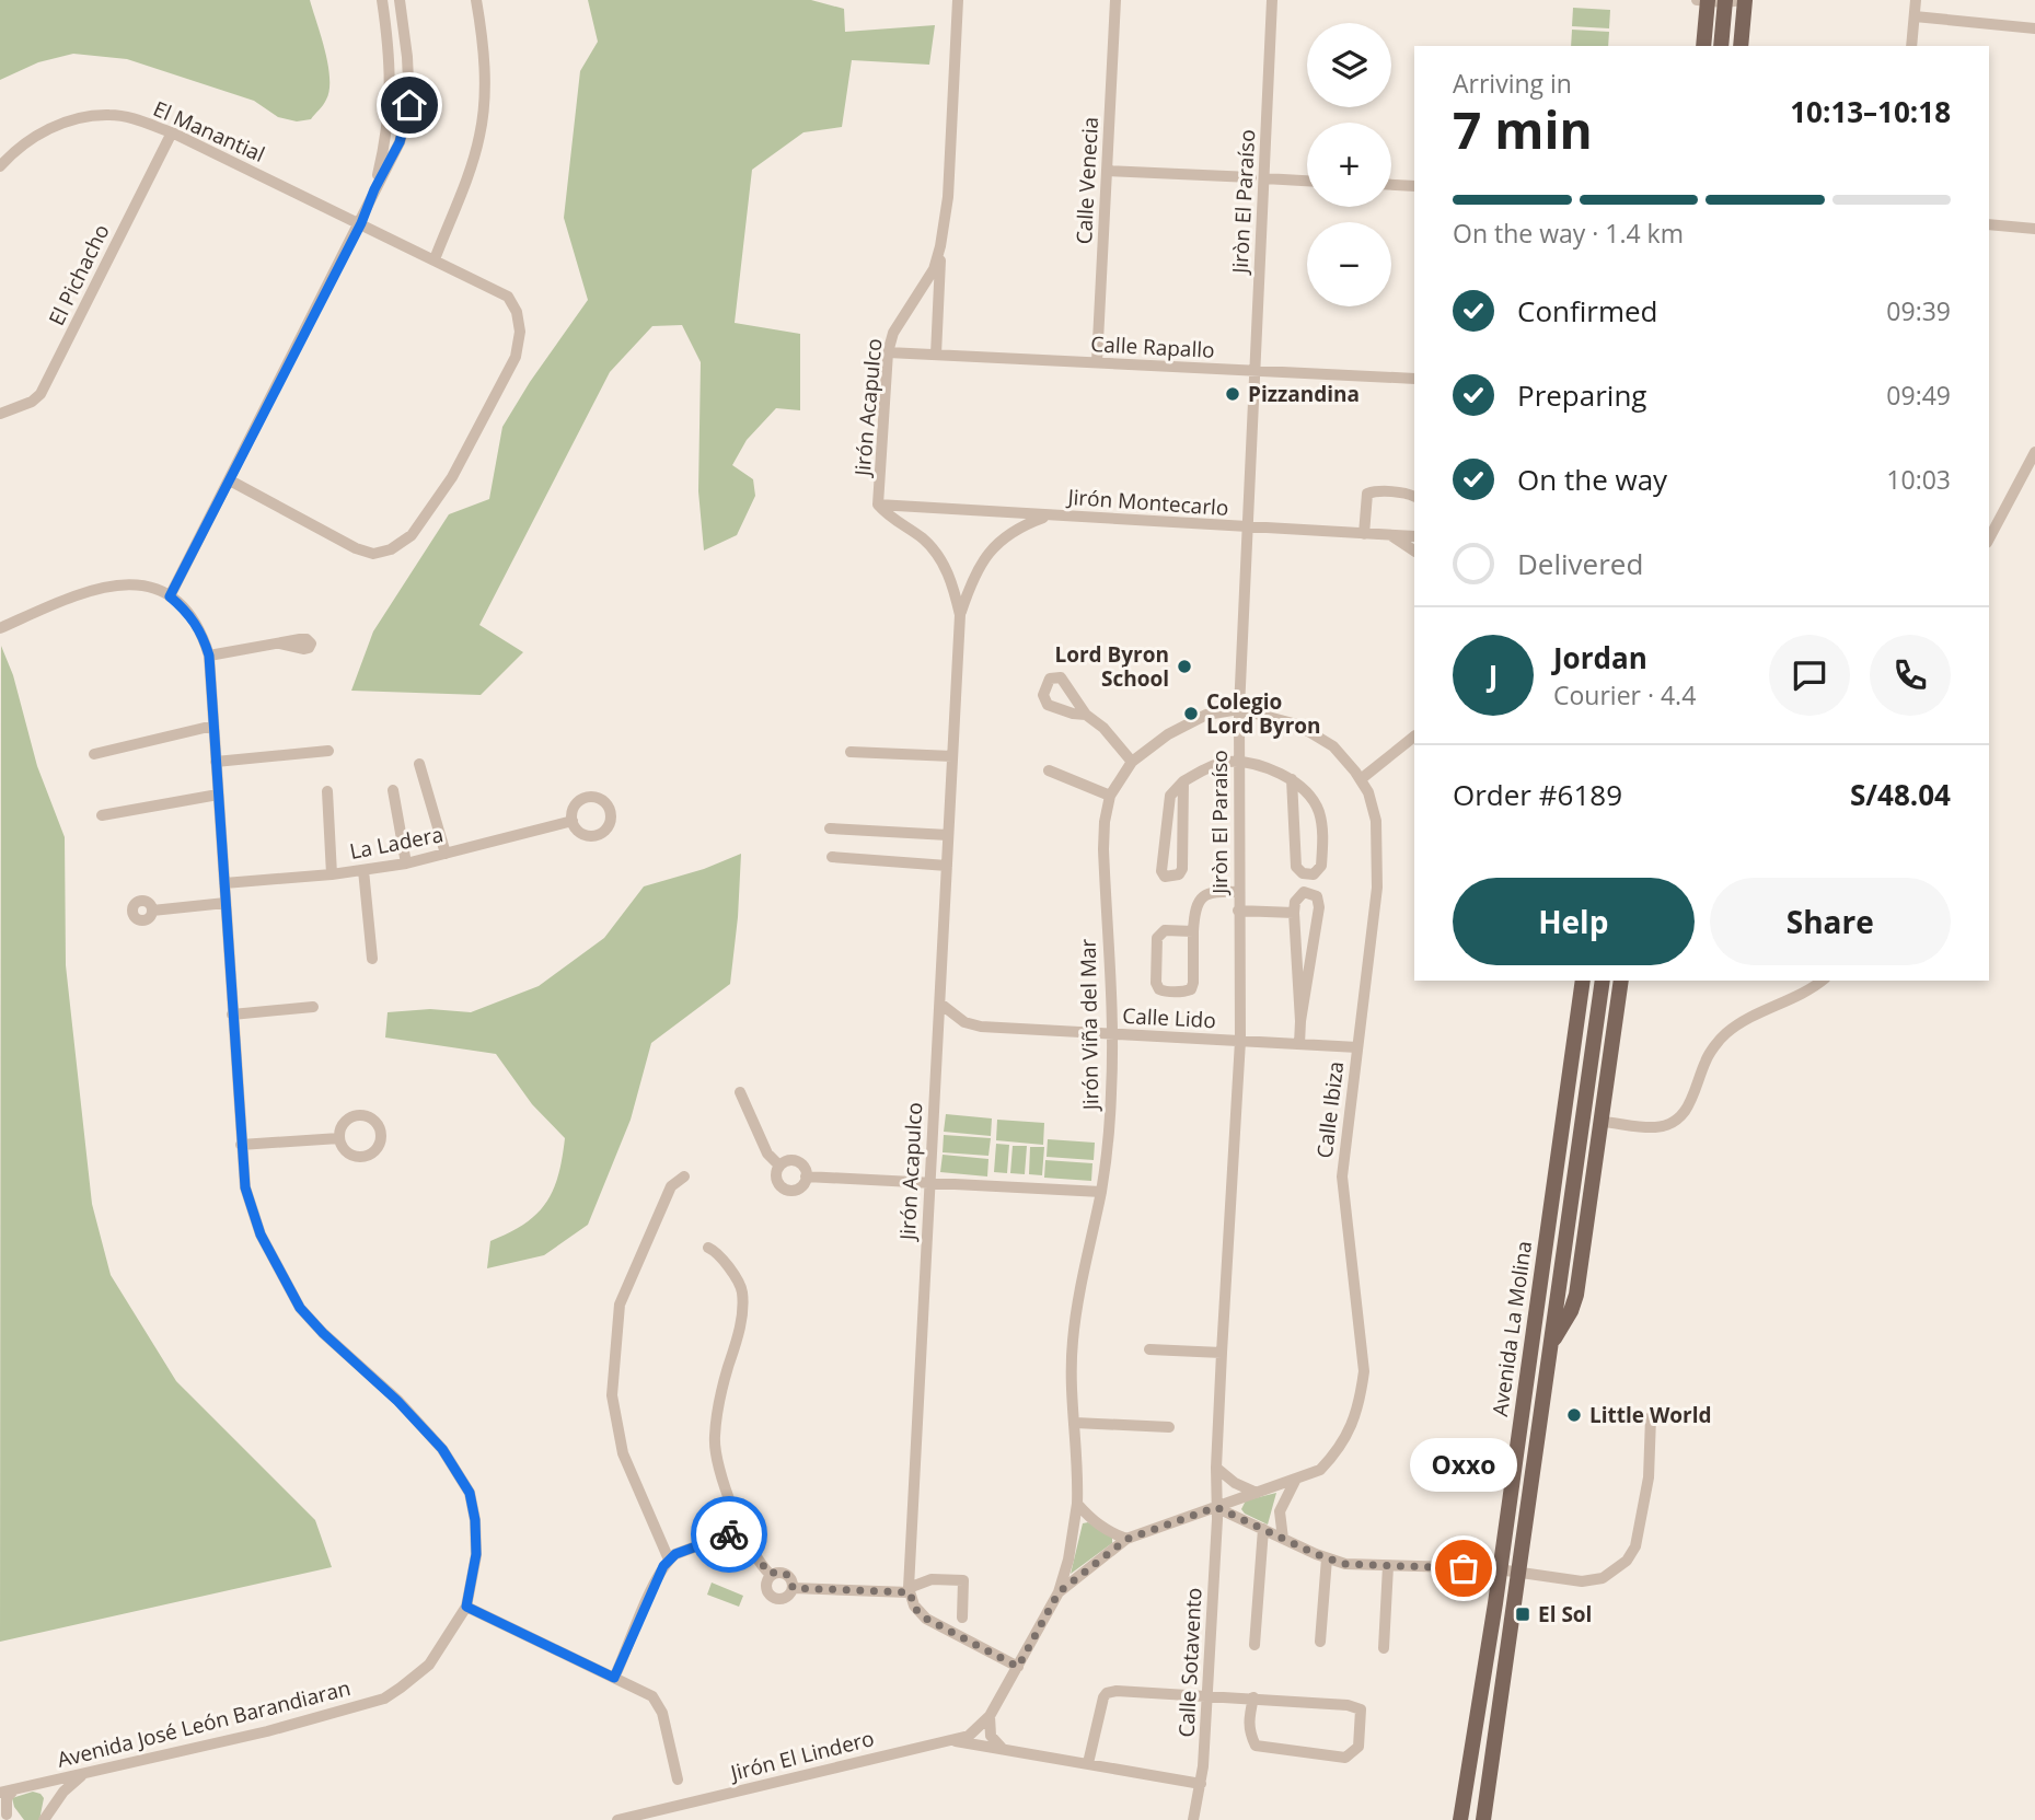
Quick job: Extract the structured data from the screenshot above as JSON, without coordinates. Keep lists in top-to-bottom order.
{
  "streets": {
    "main road": ["Avenida La Molina"],
    "street": [
      "El Manantial",
      "Calle Venecia",
      "Jiròn El Paraíso",
      "El Pichacho",
      "Calle Rapallo",
      "Jirón Acapulco",
      "Jirón Montecarlo",
      "La Ladera",
      "Calle Lido",
      "Jirón Viña del Mar",
      "Calle Ibiza",
      "Calle Sotavento",
      "Avenida José León Barandiaran",
      "Jirón El Lindero"
    ]
  },
  "crossings": [
    ["El Manantial", "El Pichacho"],
    ["Calle Venecia", "Calle Rapallo"],
    ["Jiròn El Paraíso", "Calle Rapallo"],
    ["Jiròn El Paraíso", "Jirón Montecarlo"],
    ["Jiròn El Paraíso", "Calle Lido"],
    ["Jiròn El Paraíso", "Jirón Viña del Mar"],
    ["Jiròn El Paraíso", "Calle Ibiza"],
    ["Jiròn El Paraíso", "Calle Sotavento"],
    ["Calle Rapallo", "Jirón Acapulco"],
    ["Jirón Acapulco", "Jirón Montecarlo"],
    ["Jirón Acapulco", "Calle Lido"],
    ["La Ladera", "Avenida José León Barandiaran"],
    ["Calle Lido", "Jirón Viña del Mar"],
    ["Calle Lido", "Calle Ibiza"],
    ["Jirón Viña del Mar", "Calle Ibiza"],
    ["Calle Ibiza", "Calle Sotavento"]
  ],
  "places": {
    "other": [
      "Pizzandina",
      "Lord Byron School",
      "Colegio Lord Byron",
      "Little World",
      "Oxxo"
    ],
    "transit": ["El Sol"]
  },
  "page": {
    "map_buttons": ["+", "−"],
    "heading": ["7 min", "Arriving in", "10:13–10:18"],
    "panel": [
      "Jordan",
      "Courier · 4.4",
      "Order #6189",
      "S/48.04"
    ],
    "bar": "On the way · 1.4 km",
    "list": [
      ["Confirmed", "09:39"],
      ["Preparing", "09:49"],
      ["On the way", "10:03"],
      "Delivered"
    ],
    "round": "J",
    "buttons": ["Help", "Share"],
    "bubble": "Oxxo"
  }
}
